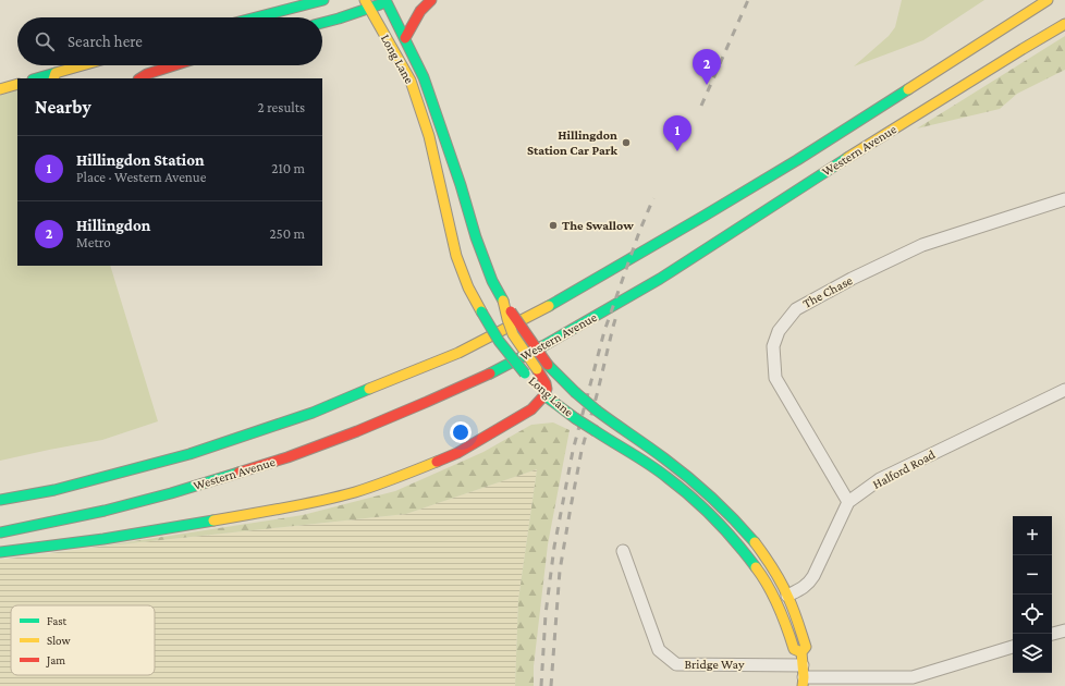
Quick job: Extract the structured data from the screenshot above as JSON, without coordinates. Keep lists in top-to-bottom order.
{
  "streets": {
    "main road": ["Long Lane", "Western Avenue"],
    "street": ["The Chase", "Halford Road", "Bridge Way"]
  },
  "crossings": [
    ["Long Lane", "Halford Road"],
    ["Long Lane", "Bridge Way"],
    ["The Chase", "Halford Road"]
  ],
  "places": ["Hillingdon Station Car Park", "The Swallow"],
  "legend": ["Fast", "Slow", "Jam"],
  "page": {
    "search": "Search here",
    "pins": ["2", "1"],
    "heading": ["Nearby", "2 results"],
    "list": [
      {
        "mark": "1",
        "name": "Hillingdon Station",
        "note": "Place · Western Avenue",
        "value": "210 m"
      },
      {
        "mark": "2",
        "name": "Hillingdon",
        "note": "Metro",
        "value": "250 m"
      }
    ],
    "map_buttons": ["+", "−"]
  }
}
